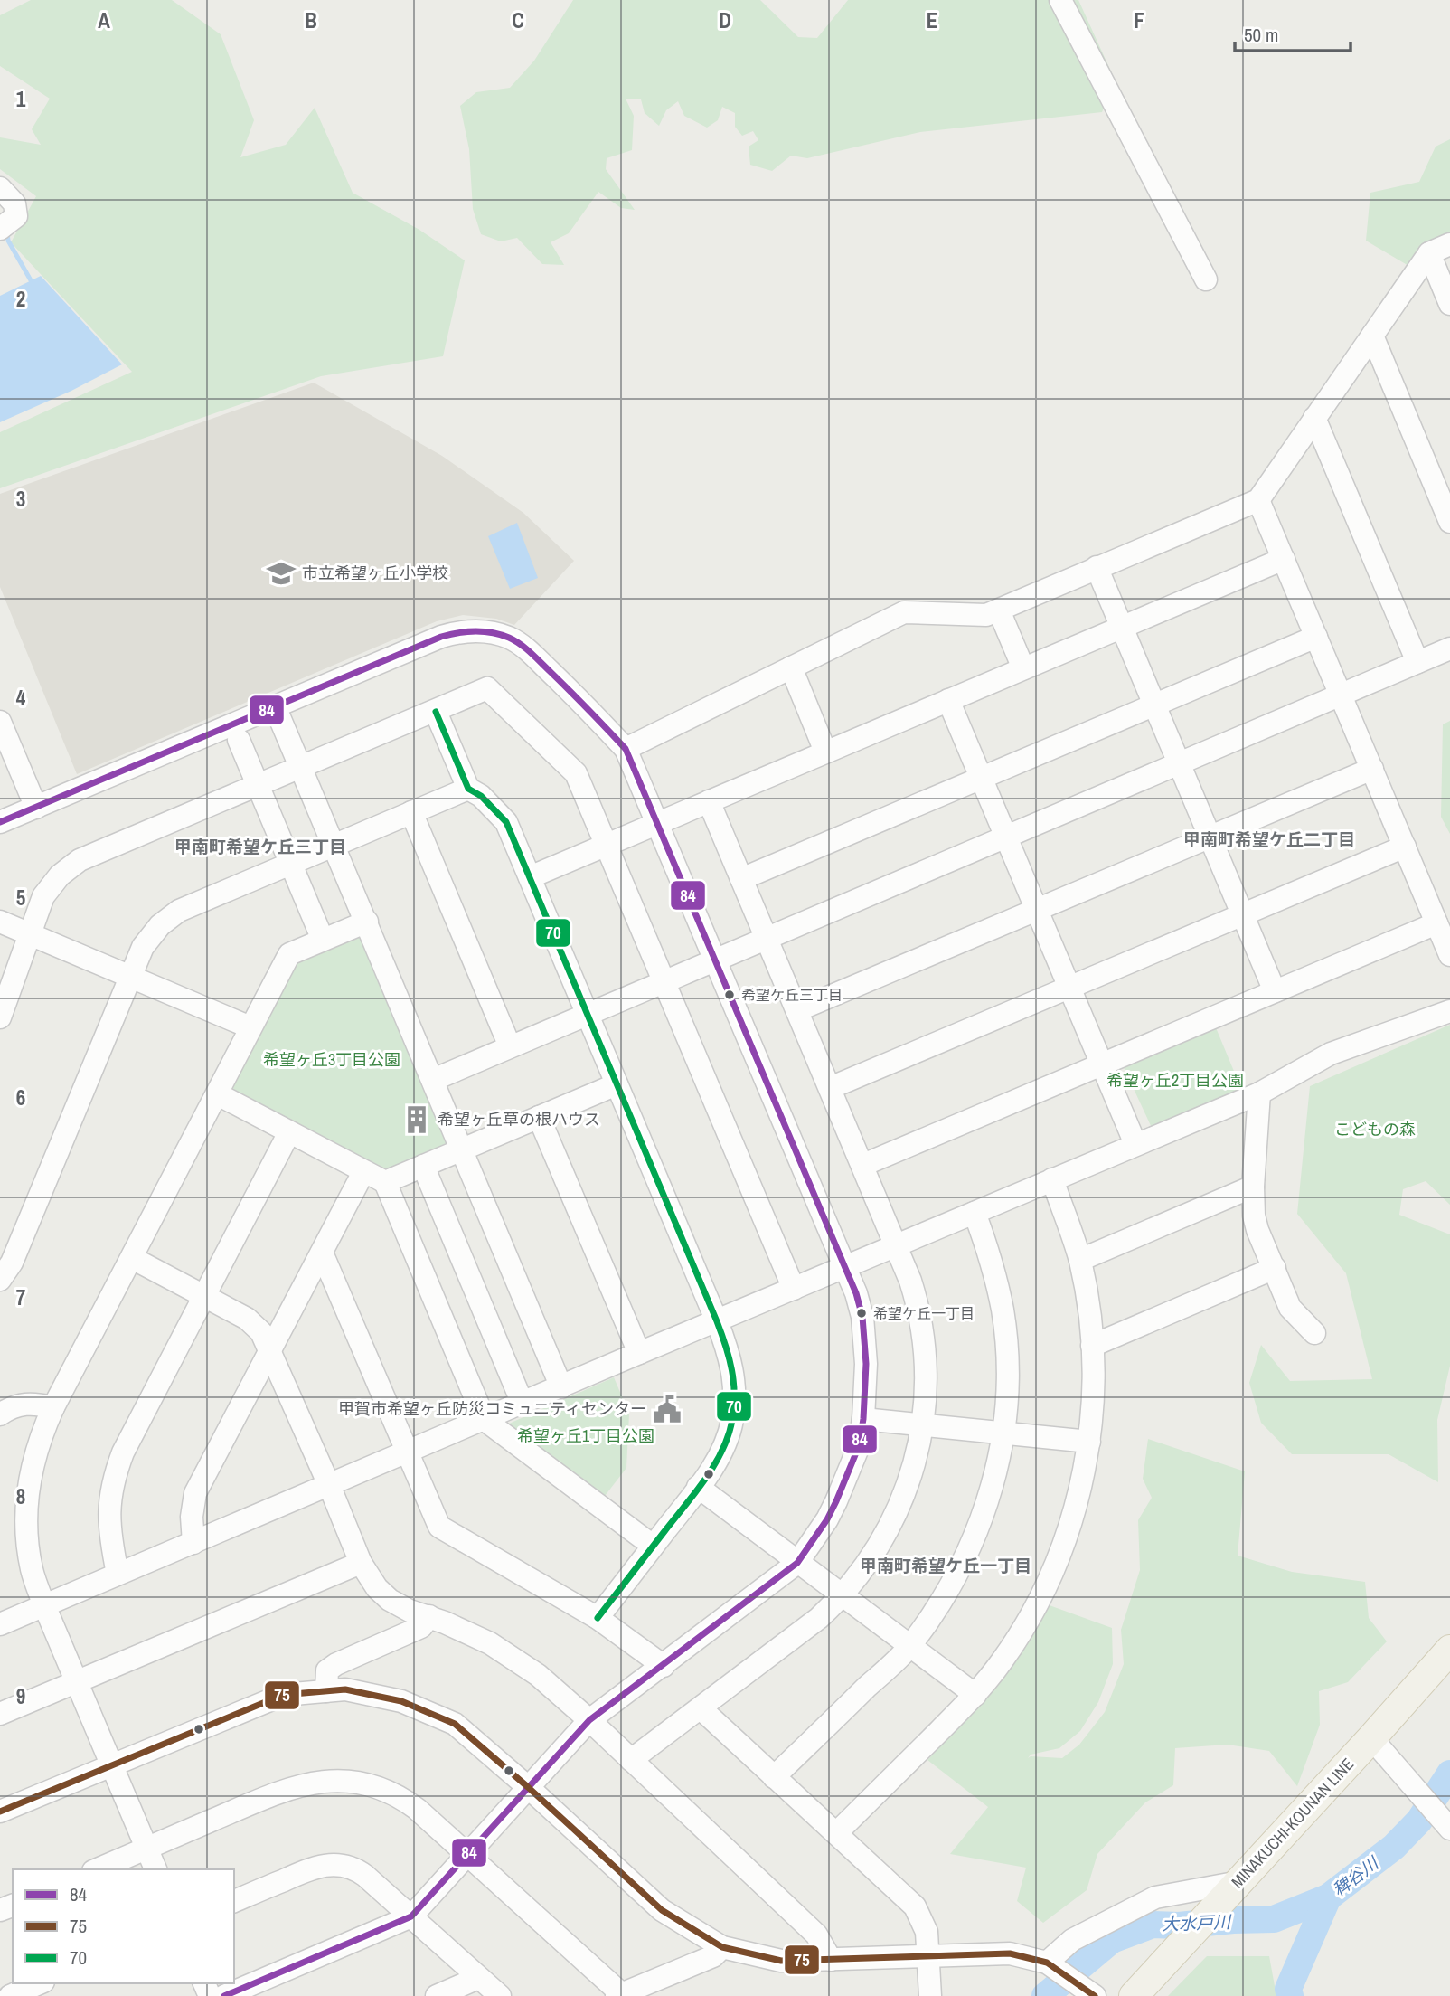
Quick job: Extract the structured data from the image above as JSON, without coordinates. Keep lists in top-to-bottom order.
{
  "streets": {
    "main road": ["MINAKUCHI-KOUNAN LINE"]
  },
  "districts": ["甲南町希望ケ丘二丁目", "甲南町希望ケ丘三丁目", "甲南町希望ケ丘一丁目"],
  "water": ["稗谷川", "大水戸川"],
  "parks": [
    "希望ヶ丘3丁目公園",
    "希望ヶ丘2丁目公園",
    "こどもの森",
    "希望ヶ丘1丁目公園"
  ],
  "places": {
    "school or university": ["市立希望ヶ丘小学校"],
    "other": ["希望ケ丘三丁目", "希望ケ丘一丁目"],
    "building": ["希望ヶ丘草の根ハウス"],
    "public building": ["甲賀市希望ヶ丘防災コミュニティセンター"]
  },
  "lines": ["transit line 84", "transit line 70", "transit line 75"],
  "legend": ["84", "75", "70"],
  "scale_bar": "50 m",
  "grid": {
    "columns": [
      "A",
      "B",
      "C",
      "D",
      "E",
      "F"
    ],
    "rows": [
      "1",
      "2",
      "3",
      "4",
      "5",
      "6",
      "7",
      "8",
      "9"
    ]
  }
}
